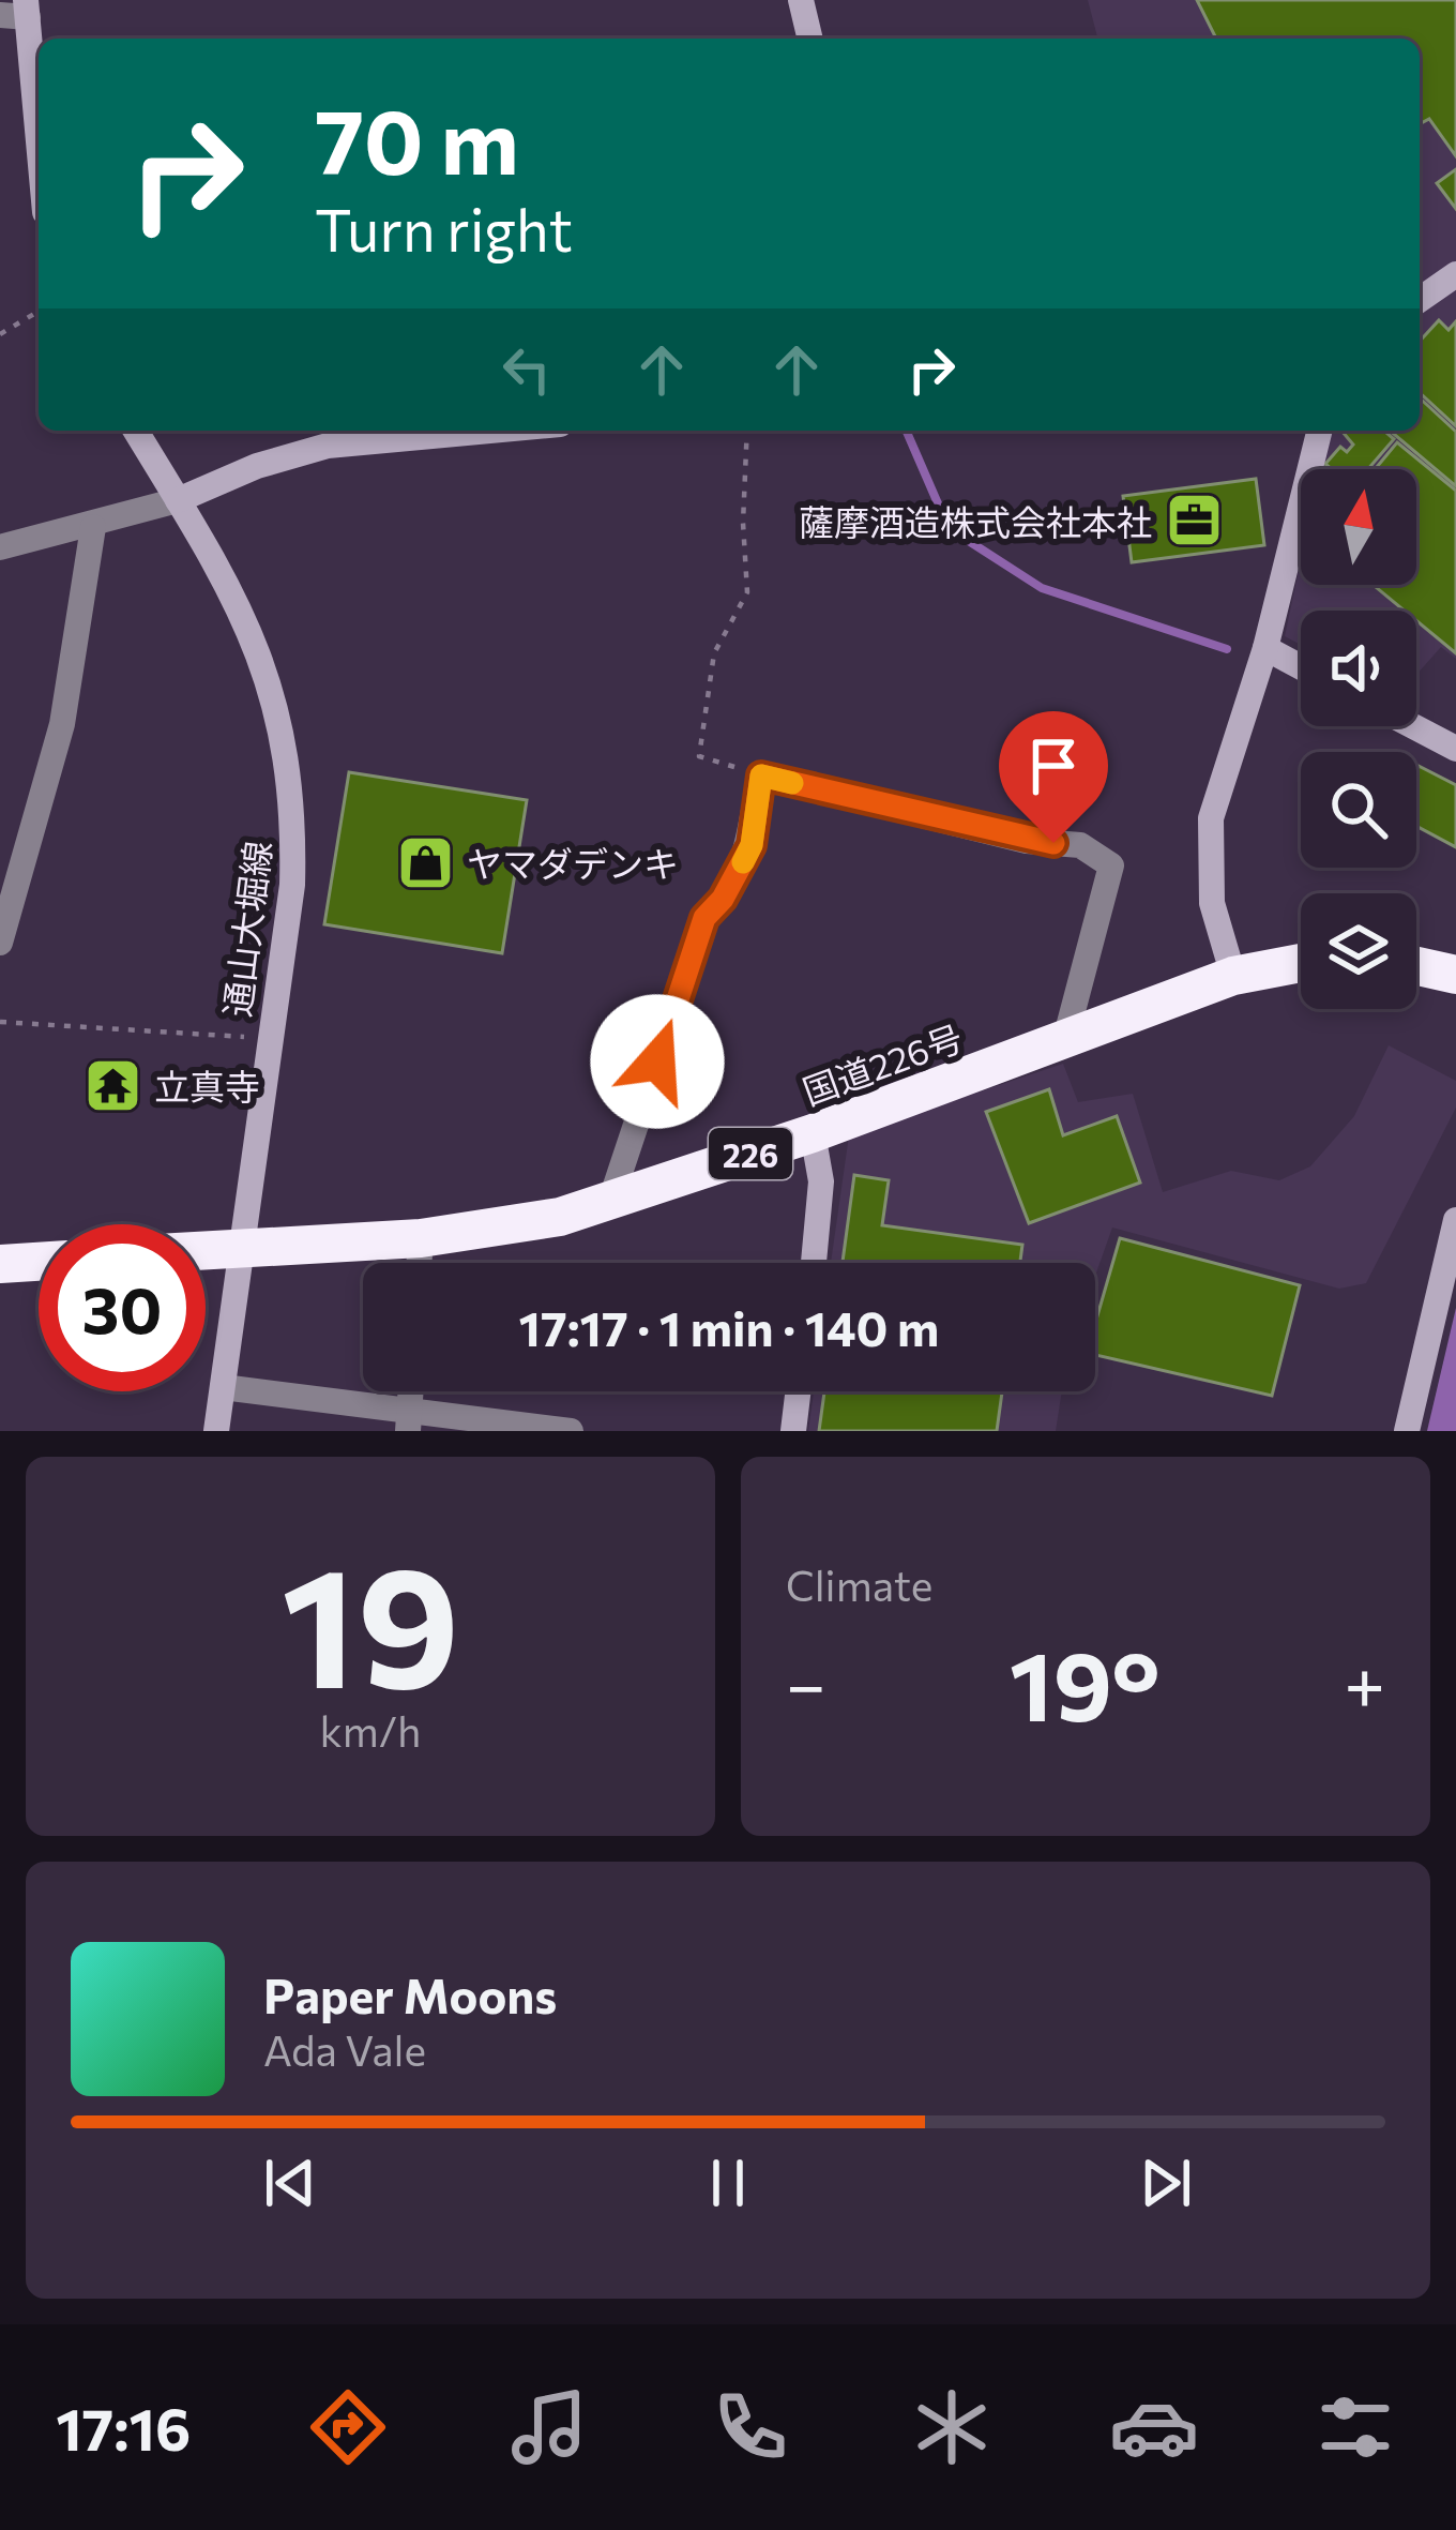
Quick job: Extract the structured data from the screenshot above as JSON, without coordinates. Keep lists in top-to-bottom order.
{
  "streets": {
    "highway": ["国道226号", "226"],
    "street": ["通山大堀線"]
  },
  "crossings": [
    ["通山大堀線", "国道226号"]
  ],
  "places": {
    "office": ["薩摩酒造株式会社本社"],
    "shop": ["ヤマダデンキ"],
    "temple": ["立真寺"]
  },
  "north": "top",
  "page": {
    "turn": ["70 m", "Turn right"],
    "limit": "30",
    "trip": "17:17 · 1 min · 140 m",
    "tile": [
      ["19", "km/h"],
      "Climate"
    ],
    "heat": ["−", "19°", "+"],
    "song": ["Paper Moons", "Ada Vale"],
    "tabs": "17:16"
  }
}
